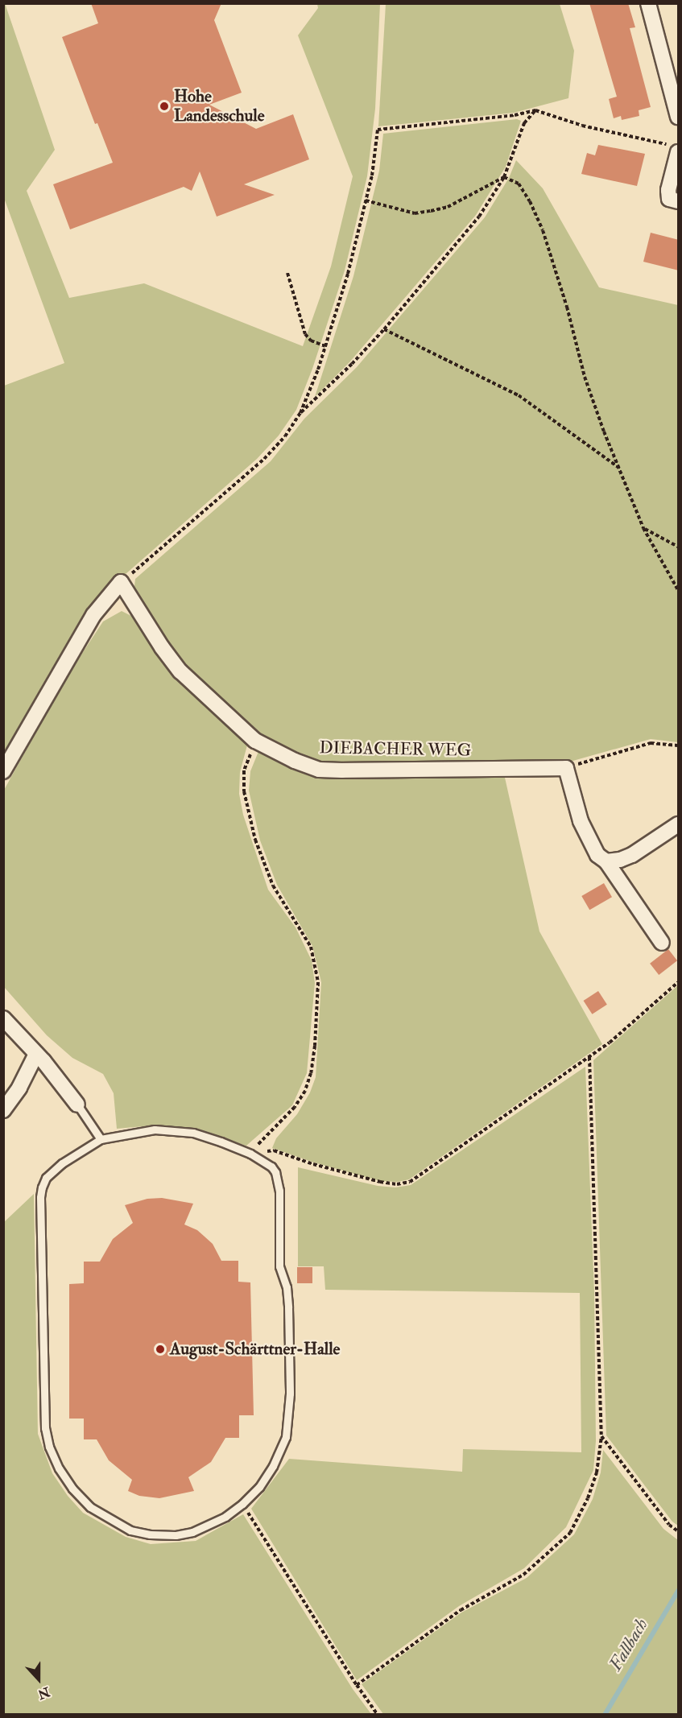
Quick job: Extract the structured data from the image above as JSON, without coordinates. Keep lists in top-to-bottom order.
{
  "streets": {
    "street": ["DIEBACHER WEG"]
  },
  "water": ["Fallbach"],
  "places": ["Hohe Landesschule", "August-Schärttner-Halle"],
  "north": "bottom"
}
